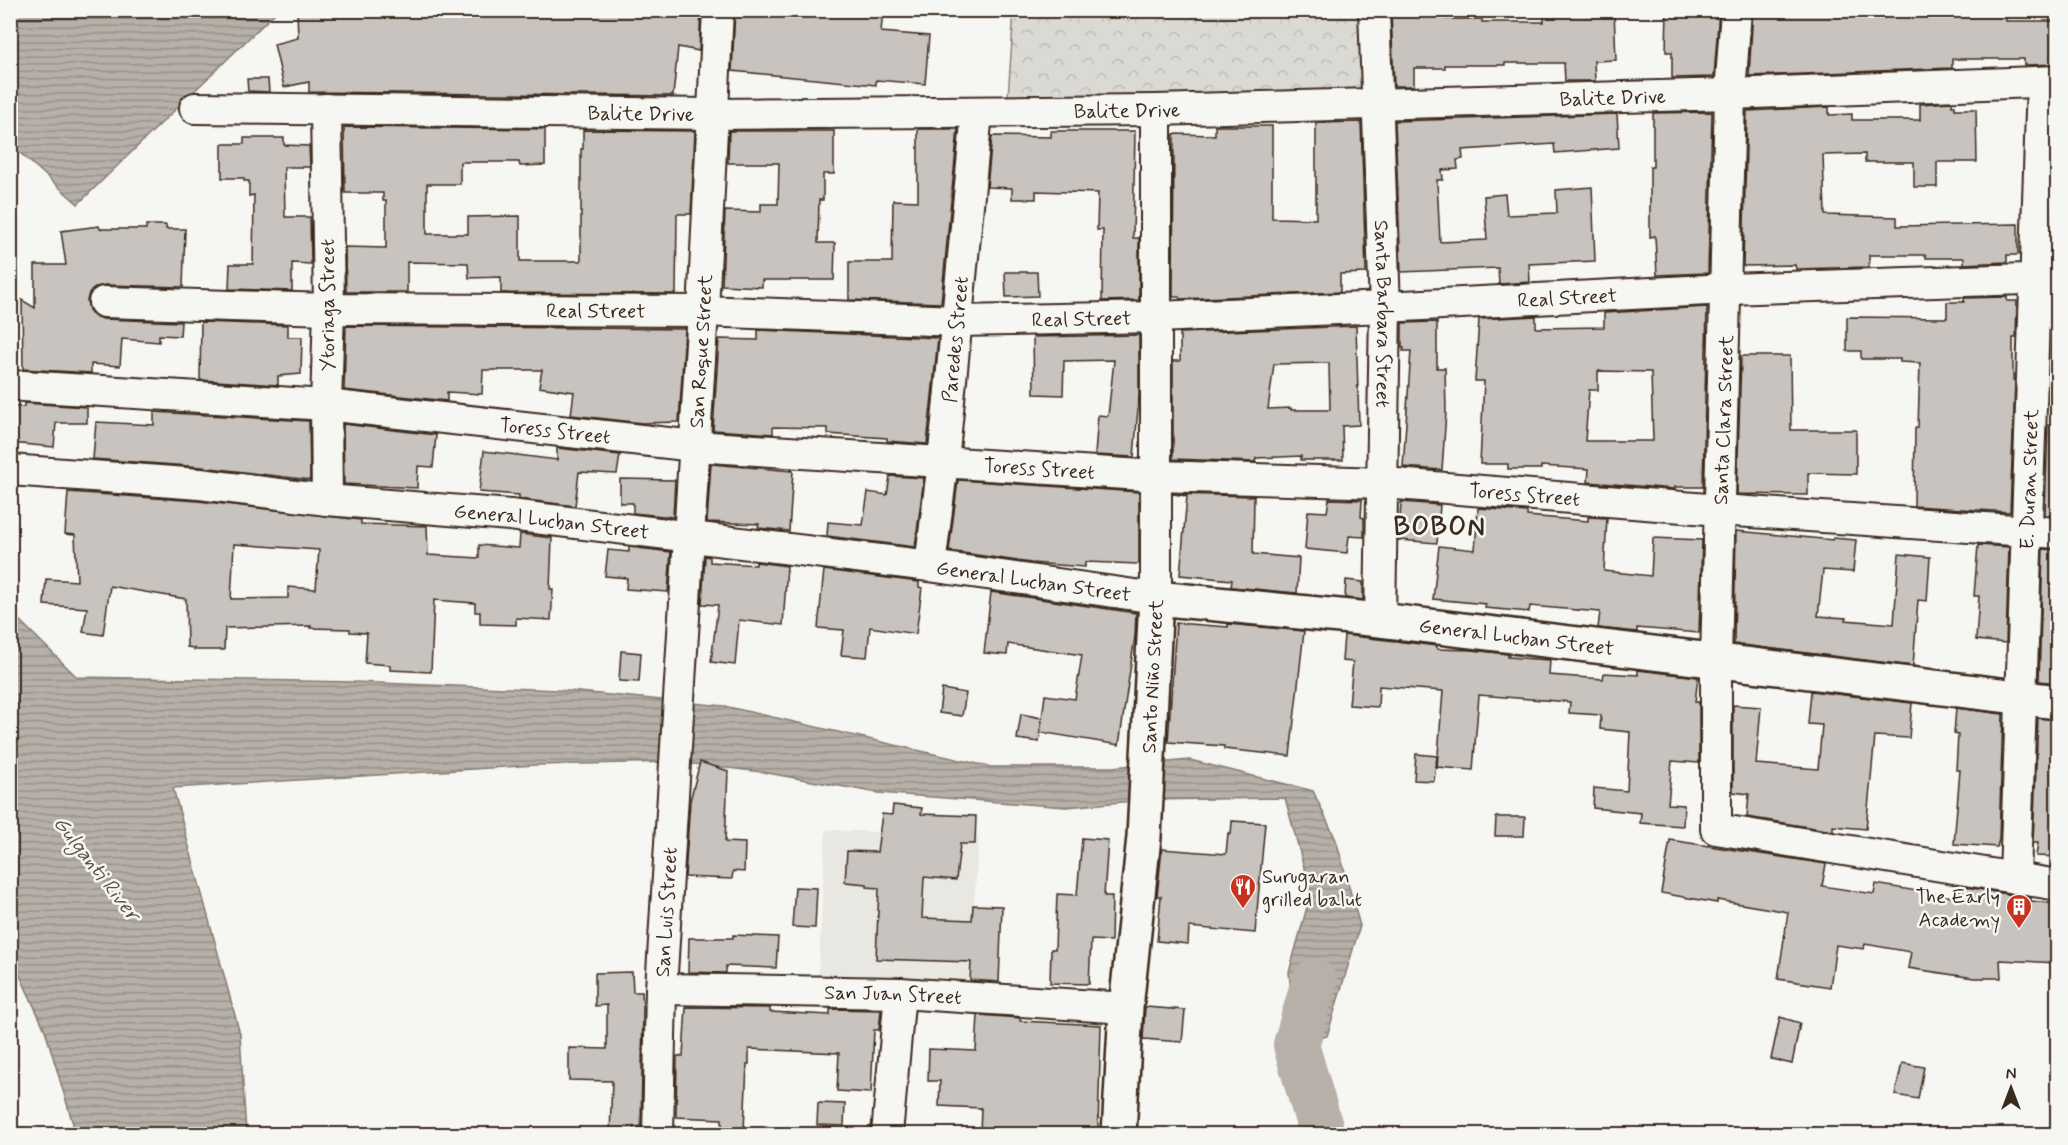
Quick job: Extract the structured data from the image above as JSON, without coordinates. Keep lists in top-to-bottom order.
{
  "streets": {
    "street": [
      "Balite Drive",
      "Real Street",
      "Ytoriaga Street",
      "Santa Barbara Street",
      "Paredes Street",
      "San Roque Street",
      "Santa Clara Street",
      "Toress Street",
      "E. Duran Street",
      "General Lucban Street",
      "Santo Niño Street",
      "San Luis Street",
      "San Juan Street"
    ]
  },
  "crossings": [
    ["Balite Drive", "Ytoriaga Street"],
    ["Balite Drive", "Santa Barbara Street"],
    ["Balite Drive", "Paredes Street"],
    ["Balite Drive", "San Roque Street"],
    ["Balite Drive", "Santa Clara Street"],
    ["Balite Drive", "E. Duran Street"],
    ["Balite Drive", "Santo Niño Street"],
    ["Real Street", "Ytoriaga Street"],
    ["Real Street", "Santa Barbara Street"],
    ["Real Street", "Paredes Street"],
    ["Real Street", "San Roque Street"],
    ["Real Street", "Santa Clara Street"],
    ["Real Street", "E. Duran Street"],
    ["Real Street", "Santo Niño Street"],
    ["Ytoriaga Street", "Toress Street"],
    ["Ytoriaga Street", "General Lucban Street"],
    ["Santa Barbara Street", "Toress Street"],
    ["Santa Barbara Street", "General Lucban Street"],
    ["Paredes Street", "Toress Street"],
    ["Paredes Street", "General Lucban Street"],
    ["San Roque Street", "Toress Street"],
    ["San Roque Street", "General Lucban Street"],
    ["San Roque Street", "San Luis Street"],
    ["Santa Clara Street", "Toress Street"],
    ["Santa Clara Street", "E. Duran Street"],
    ["Santa Clara Street", "General Lucban Street"],
    ["Toress Street", "E. Duran Street"],
    ["Toress Street", "Santo Niño Street"],
    ["E. Duran Street", "General Lucban Street"],
    ["General Lucban Street", "Santo Niño Street"],
    ["Santo Niño Street", "San Juan Street"],
    ["San Luis Street", "San Juan Street"]
  ],
  "districts": ["BOBON"],
  "water": ["Gulganti River"],
  "places": {
    "restaurant": ["Surugaran grilled balut"],
    "building": ["The Early Academy"]
  },
  "north": "top"
}
